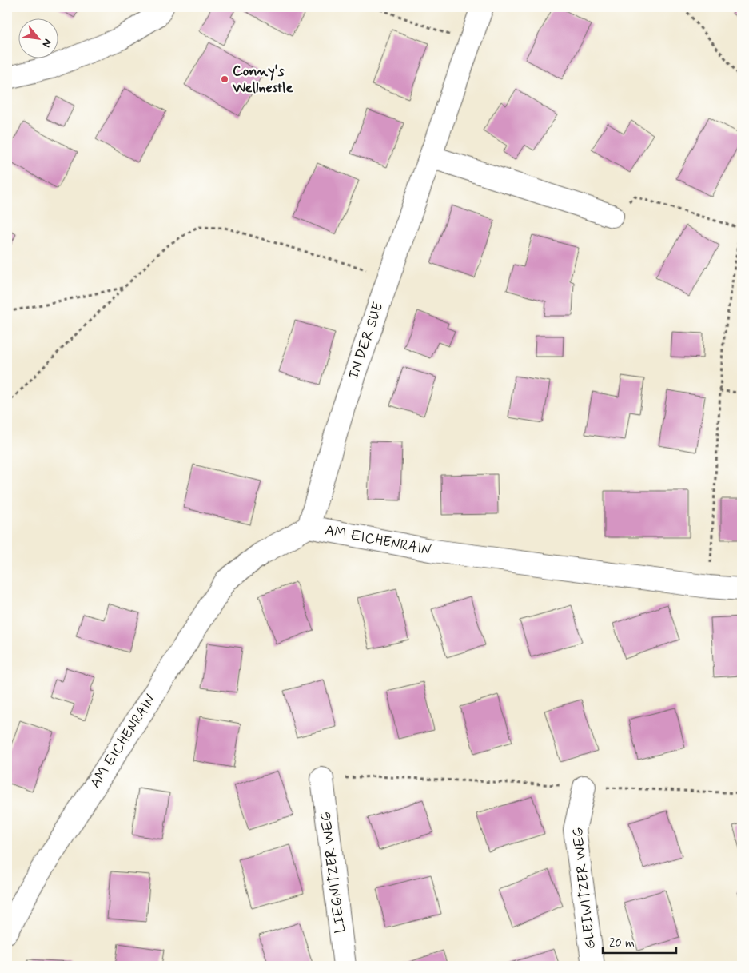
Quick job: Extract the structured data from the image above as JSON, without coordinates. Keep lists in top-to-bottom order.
{
  "streets": {
    "street": [
      "IN DER SUE",
      "AM EICHENRAIN",
      "LIEGNITZER WEG",
      "GLEIWITZER WEG"
    ]
  },
  "crossings": [
    ["IN DER SUE", "AM EICHENRAIN"]
  ],
  "places": ["Conny's Wellnestle"],
  "scale_bar": "20 m",
  "north": "bottom right"
}
